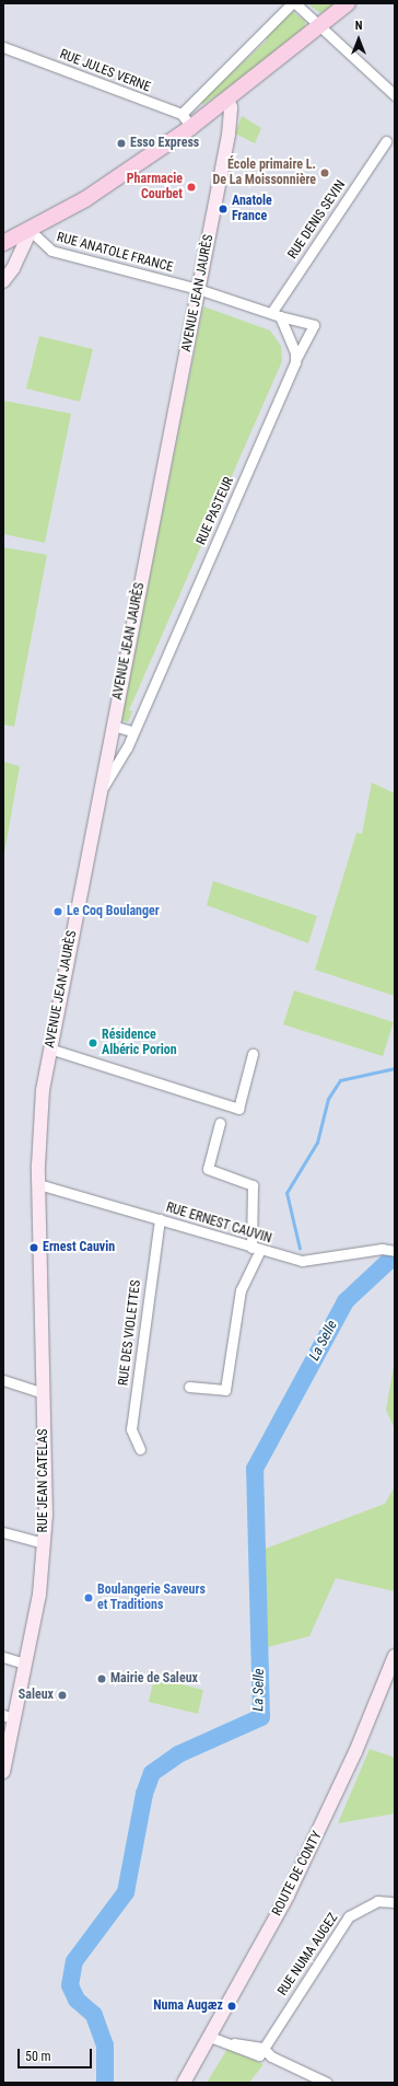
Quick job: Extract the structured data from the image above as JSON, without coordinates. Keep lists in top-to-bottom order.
{
  "streets": {
    "street": [
      "RUE JULES VERNE",
      "RUE DENIS SEVIN",
      "RUE ANATOLE FRANCE",
      "AVENUE JEAN JAURÈS",
      "RUE PASTEUR",
      "RUE ERNEST CAUVIN",
      "RUE DES VIOLETTES",
      "RUE JEAN CATELAS",
      "ROUTE DE CONTY",
      "RUE NUMA AUGEZ"
    ]
  },
  "crossings": [
    ["RUE DENIS SEVIN", "RUE PASTEUR"],
    ["RUE ANATOLE FRANCE", "AVENUE JEAN JAURÈS"],
    ["AVENUE JEAN JAURÈS", "RUE PASTEUR"],
    ["AVENUE JEAN JAURÈS", "RUE ERNEST CAUVIN"],
    ["AVENUE JEAN JAURÈS", "RUE JEAN CATELAS"],
    ["RUE ERNEST CAUVIN", "RUE DES VIOLETTES"],
    ["RUE ERNEST CAUVIN", "RUE JEAN CATELAS"]
  ],
  "water": ["La Selle"],
  "places": [
    "Esso Express",
    "École primaire L. De La Moissonnière",
    "Pharmacie Courbet",
    "Anatole France",
    "Le Coq Boulanger",
    "Résidence Albéric Porion",
    "Ernest Cauvin",
    "Boulangerie Saveurs et Traditions",
    "Mairie de Saleux",
    "Saleux",
    "Numa Augæz"
  ],
  "scale_bar": "50 m",
  "north": "top"
}
